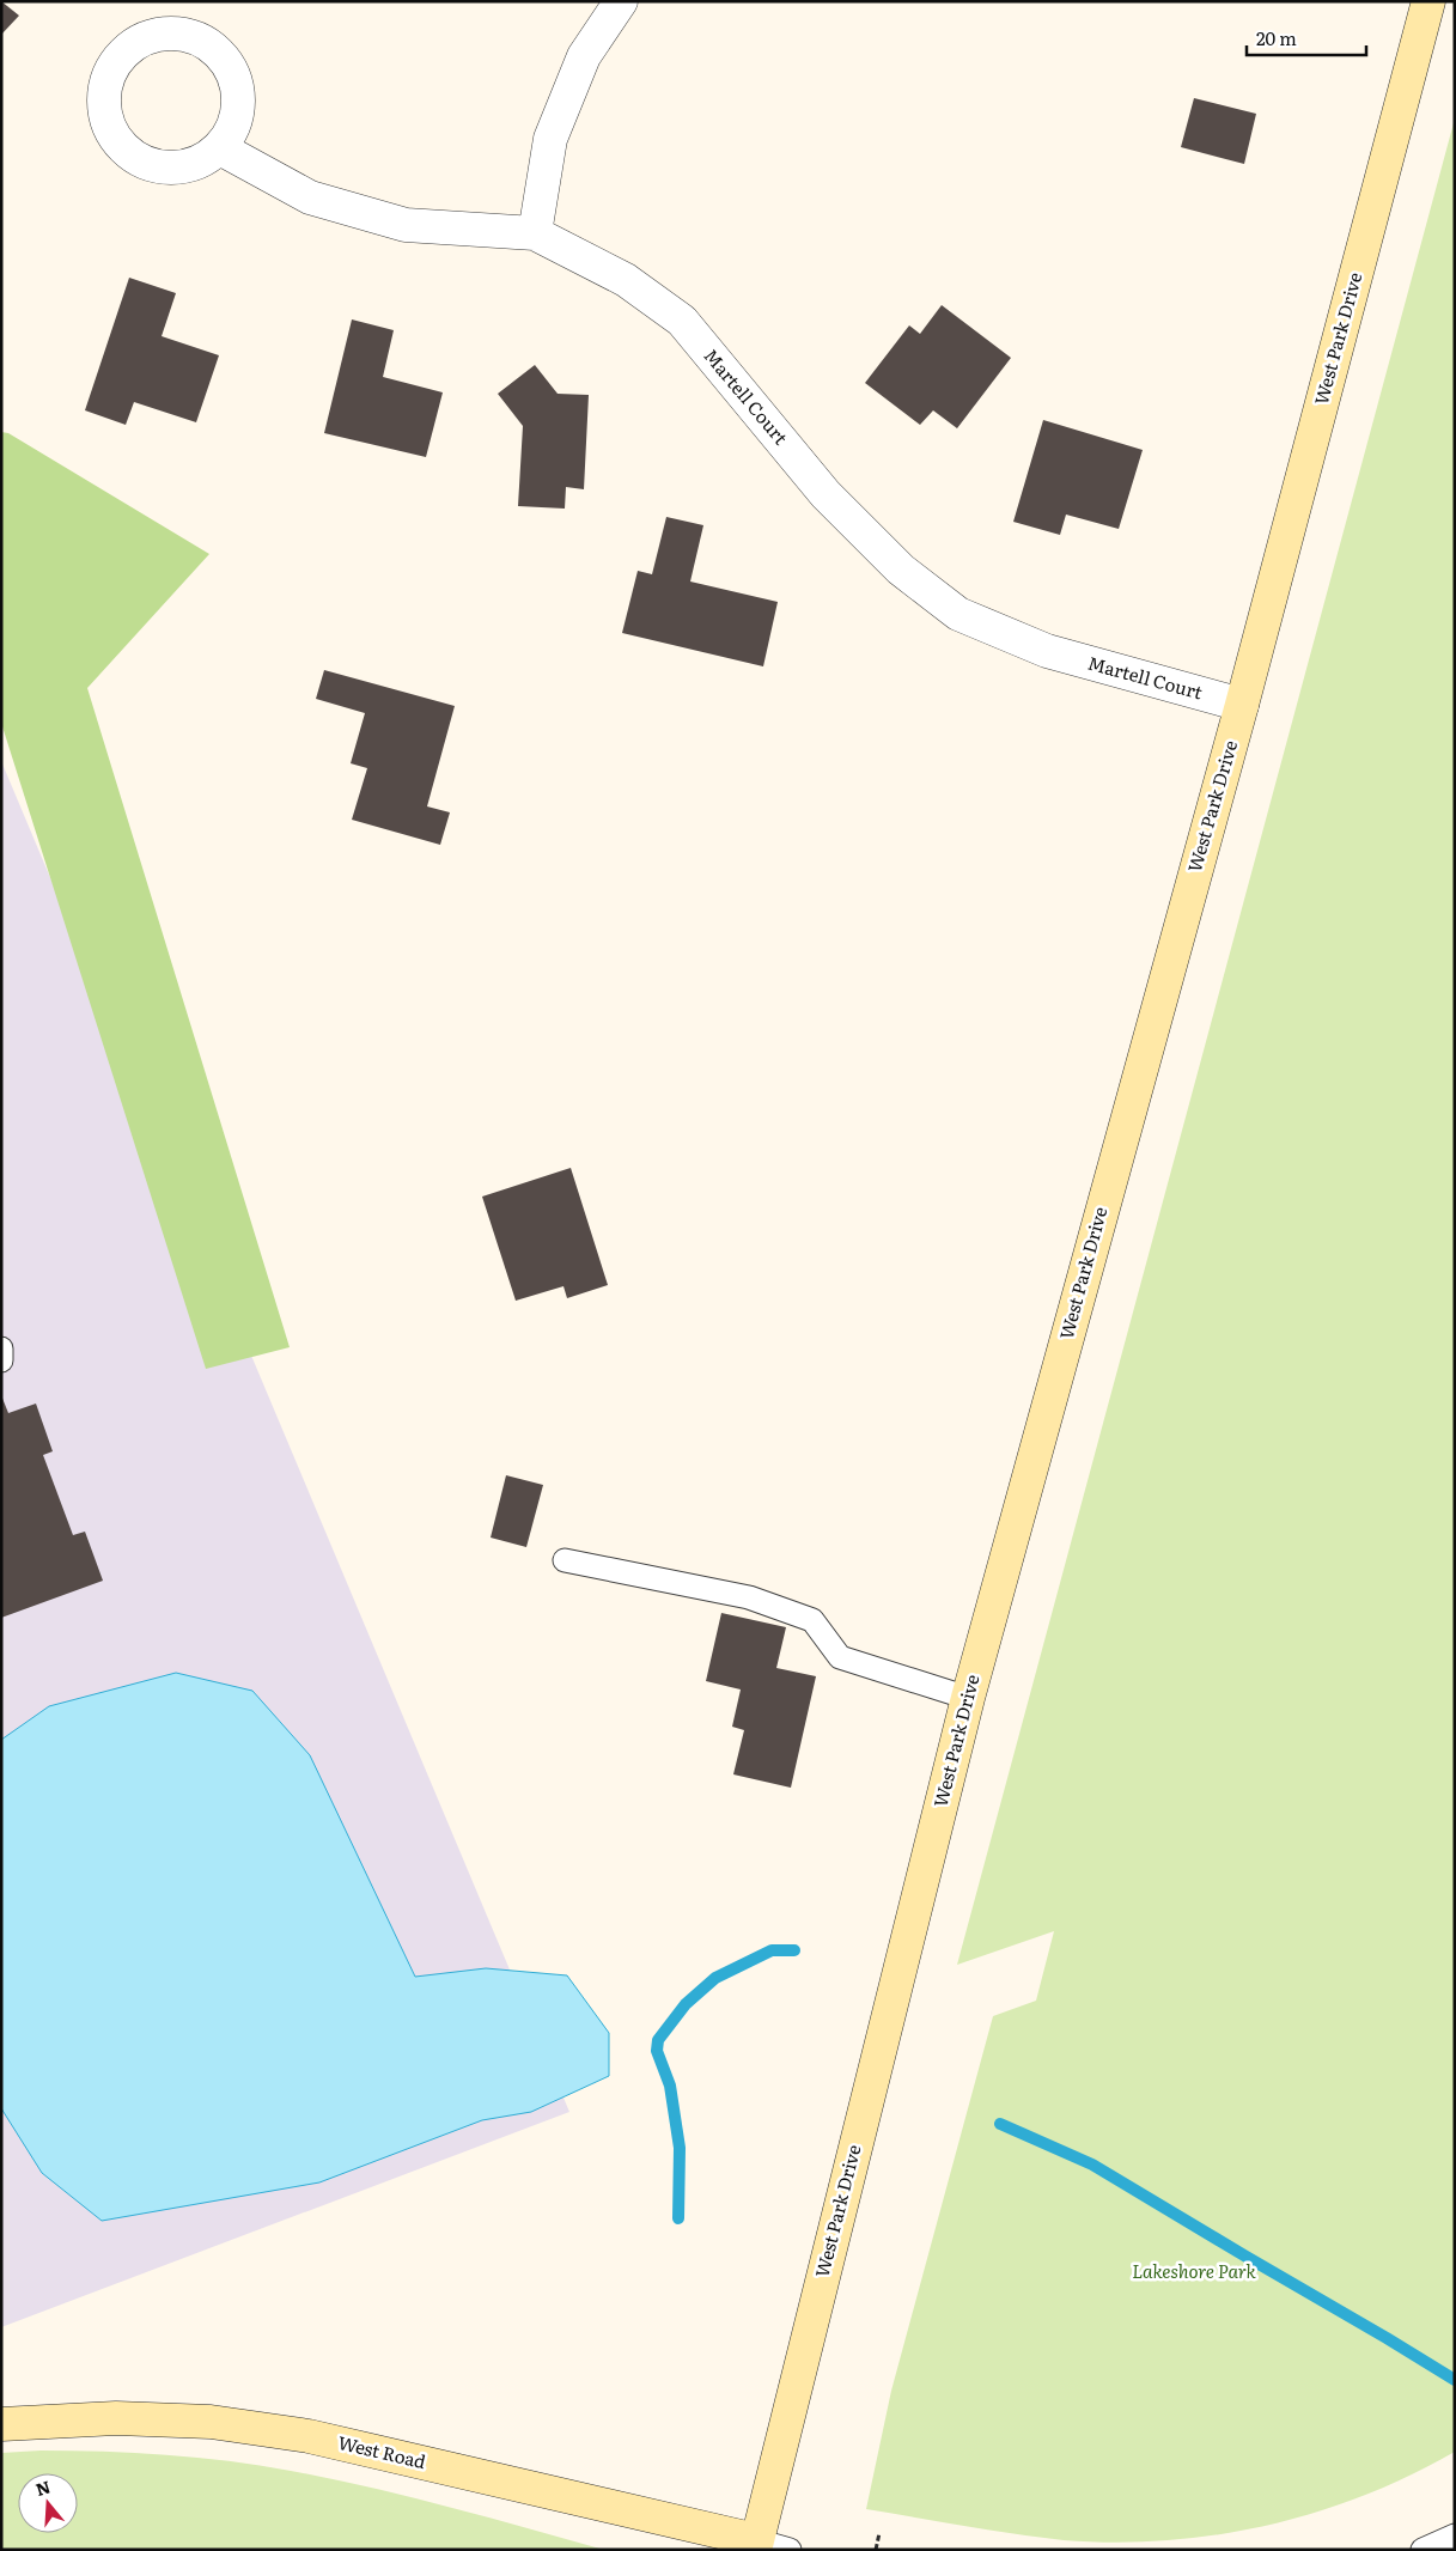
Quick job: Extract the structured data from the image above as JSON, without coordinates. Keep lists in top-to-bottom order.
{
  "streets": {
    "street": ["West Park Drive", "Martell Court", "West Road"]
  },
  "crossings": [
    ["West Park Drive", "Martell Court"],
    ["West Park Drive", "West Road"]
  ],
  "parks": ["Lakeshore Park"],
  "scale_bar": "20 m",
  "north": "top"
}
